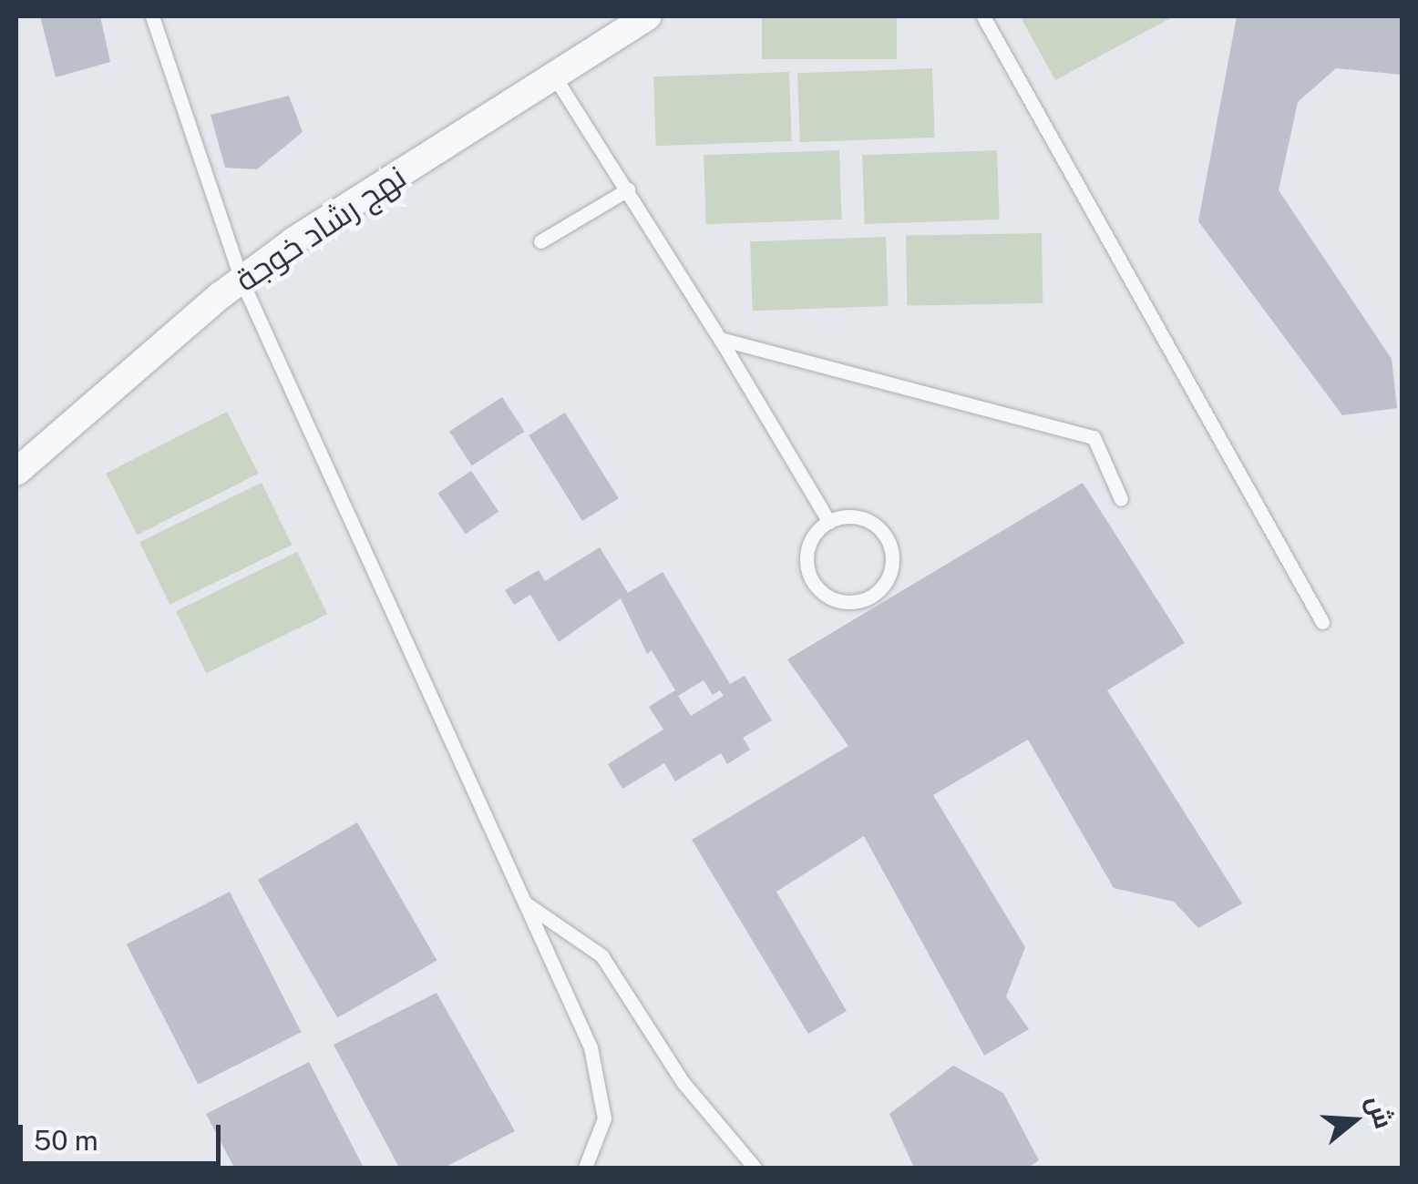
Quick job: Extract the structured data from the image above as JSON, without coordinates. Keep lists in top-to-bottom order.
{
  "streets": {
    "street": ["نهج رشاد خوجة"]
  },
  "scale_bar": "50 m",
  "north": "right"
}
